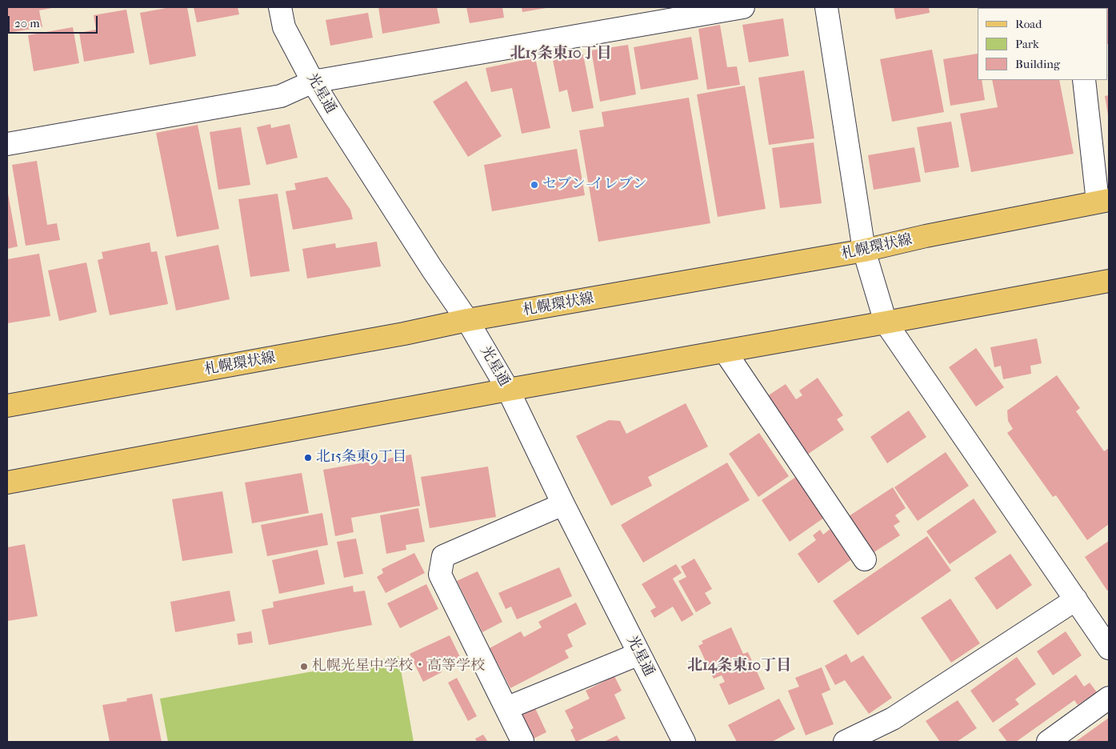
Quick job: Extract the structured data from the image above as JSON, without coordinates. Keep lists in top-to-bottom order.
{
  "streets": {
    "main road": ["札幌環状線"],
    "street": ["光星通"]
  },
  "crossings": [
    ["光星通", "札幌環状線"]
  ],
  "districts": ["北15条東10丁目", "北14条東10丁目"],
  "places": ["セブン-イレブン", "北15条東9丁目", "札幌光星中学校・高等学校"],
  "legend": ["Road", "Park", "Building"],
  "scale_bar": "20 m"
}
